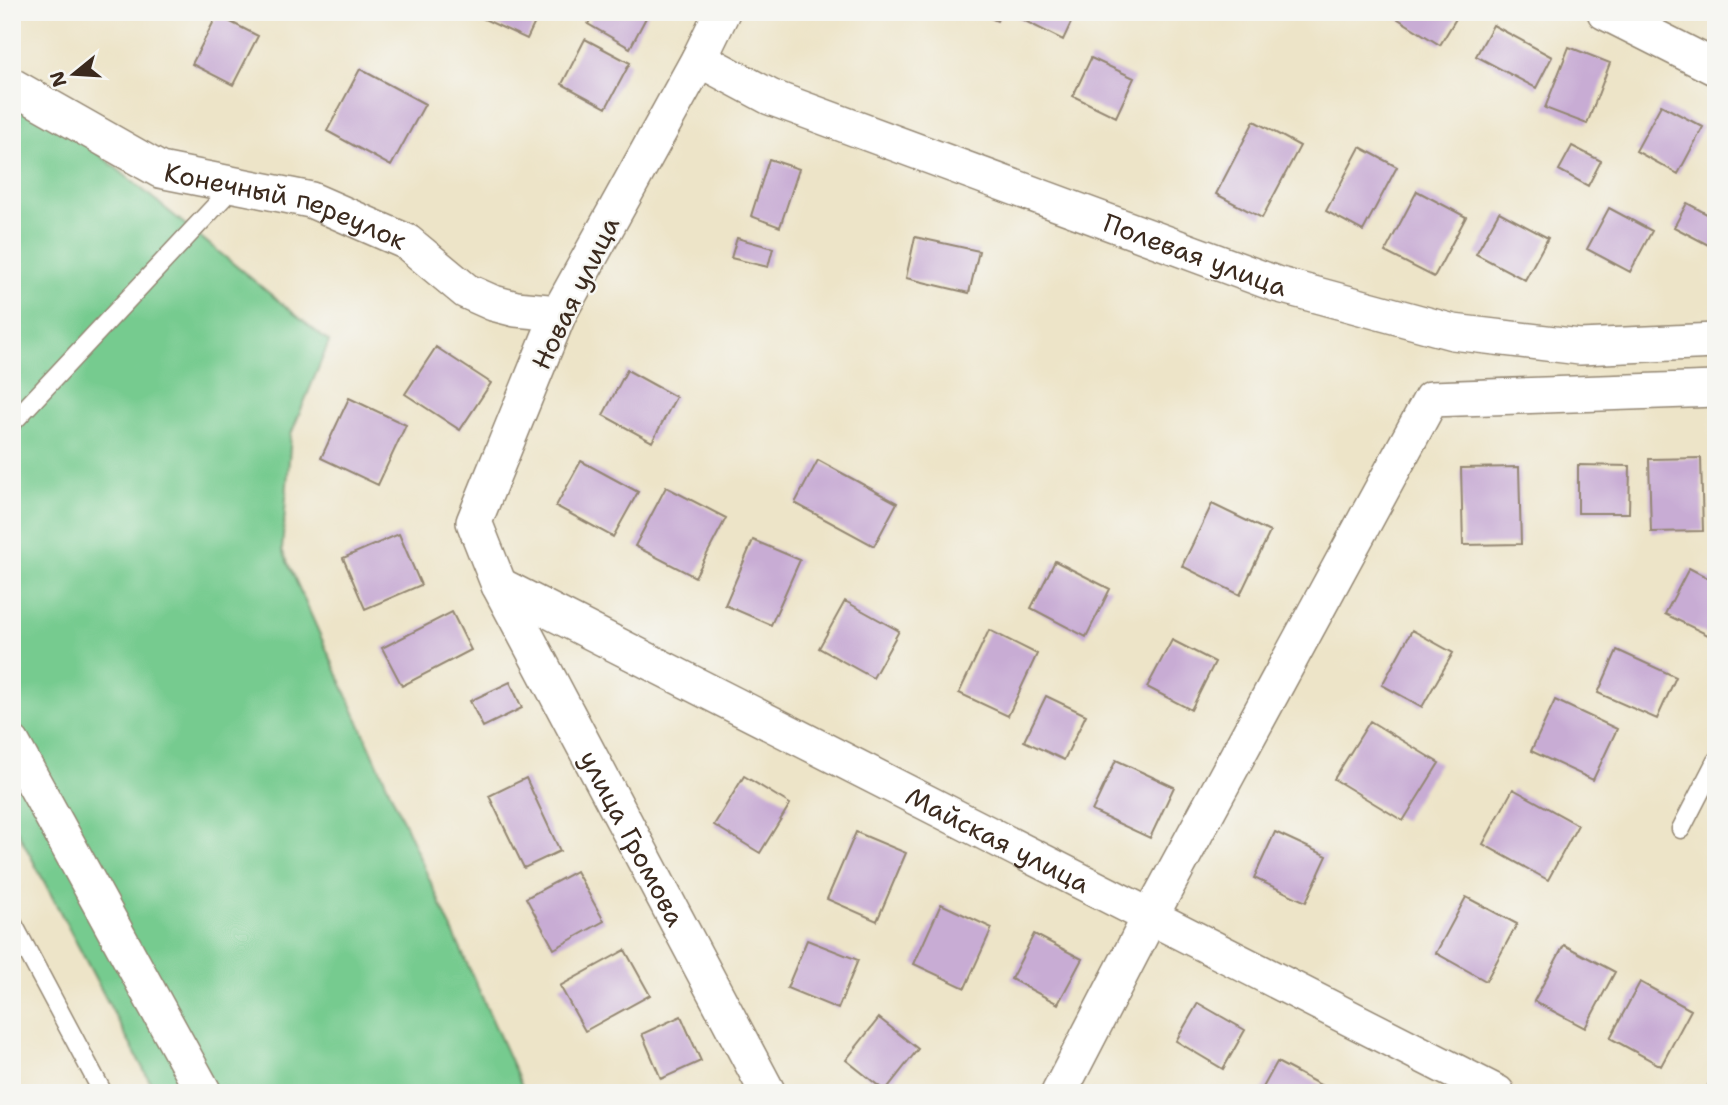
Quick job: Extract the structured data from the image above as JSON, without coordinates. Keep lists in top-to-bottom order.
{
  "streets": {
    "street": [
      "Конечный переулок",
      "Полевая улица",
      "Новая улица",
      "улица Громова",
      "Майская улица"
    ]
  },
  "crossings": [
    ["Конечный переулок", "Новая улица"],
    ["Полевая улица", "Новая улица"],
    ["Новая улица", "улица Громова"],
    ["Новая улица", "Майская улица"],
    ["улица Громова", "Майская улица"]
  ],
  "north": "left"
}
